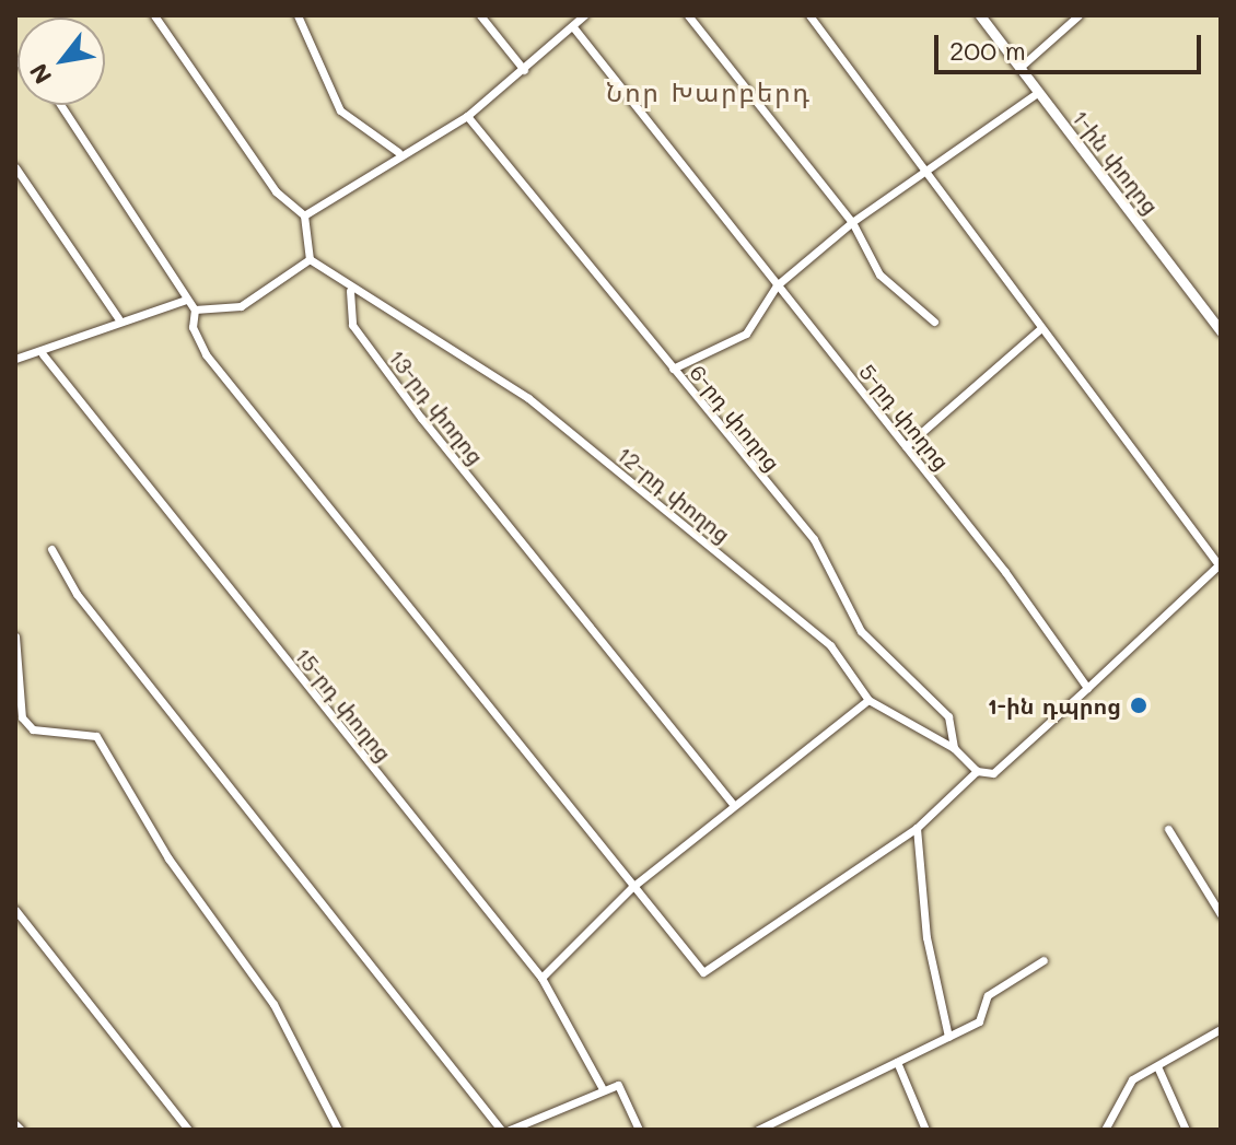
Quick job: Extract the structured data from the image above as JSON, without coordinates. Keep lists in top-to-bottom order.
{
  "streets": {
    "main road": ["1-ին փողոց"],
    "street": [
      "13-րդ փողոց",
      "5-րդ փողոց",
      "6-րդ փողոց",
      "12-րդ փողոց",
      "15-րդ փողոց"
    ]
  },
  "crossings": [
    ["13-րդ փողոց", "12-րդ փողոց"],
    ["6-րդ փողոց", "12-րդ փողոց"]
  ],
  "districts": ["Նոր Խարբերդ"],
  "places": ["1-ին դպրոց"],
  "scale_bar": "200 m",
  "north": "bottom left"
}
